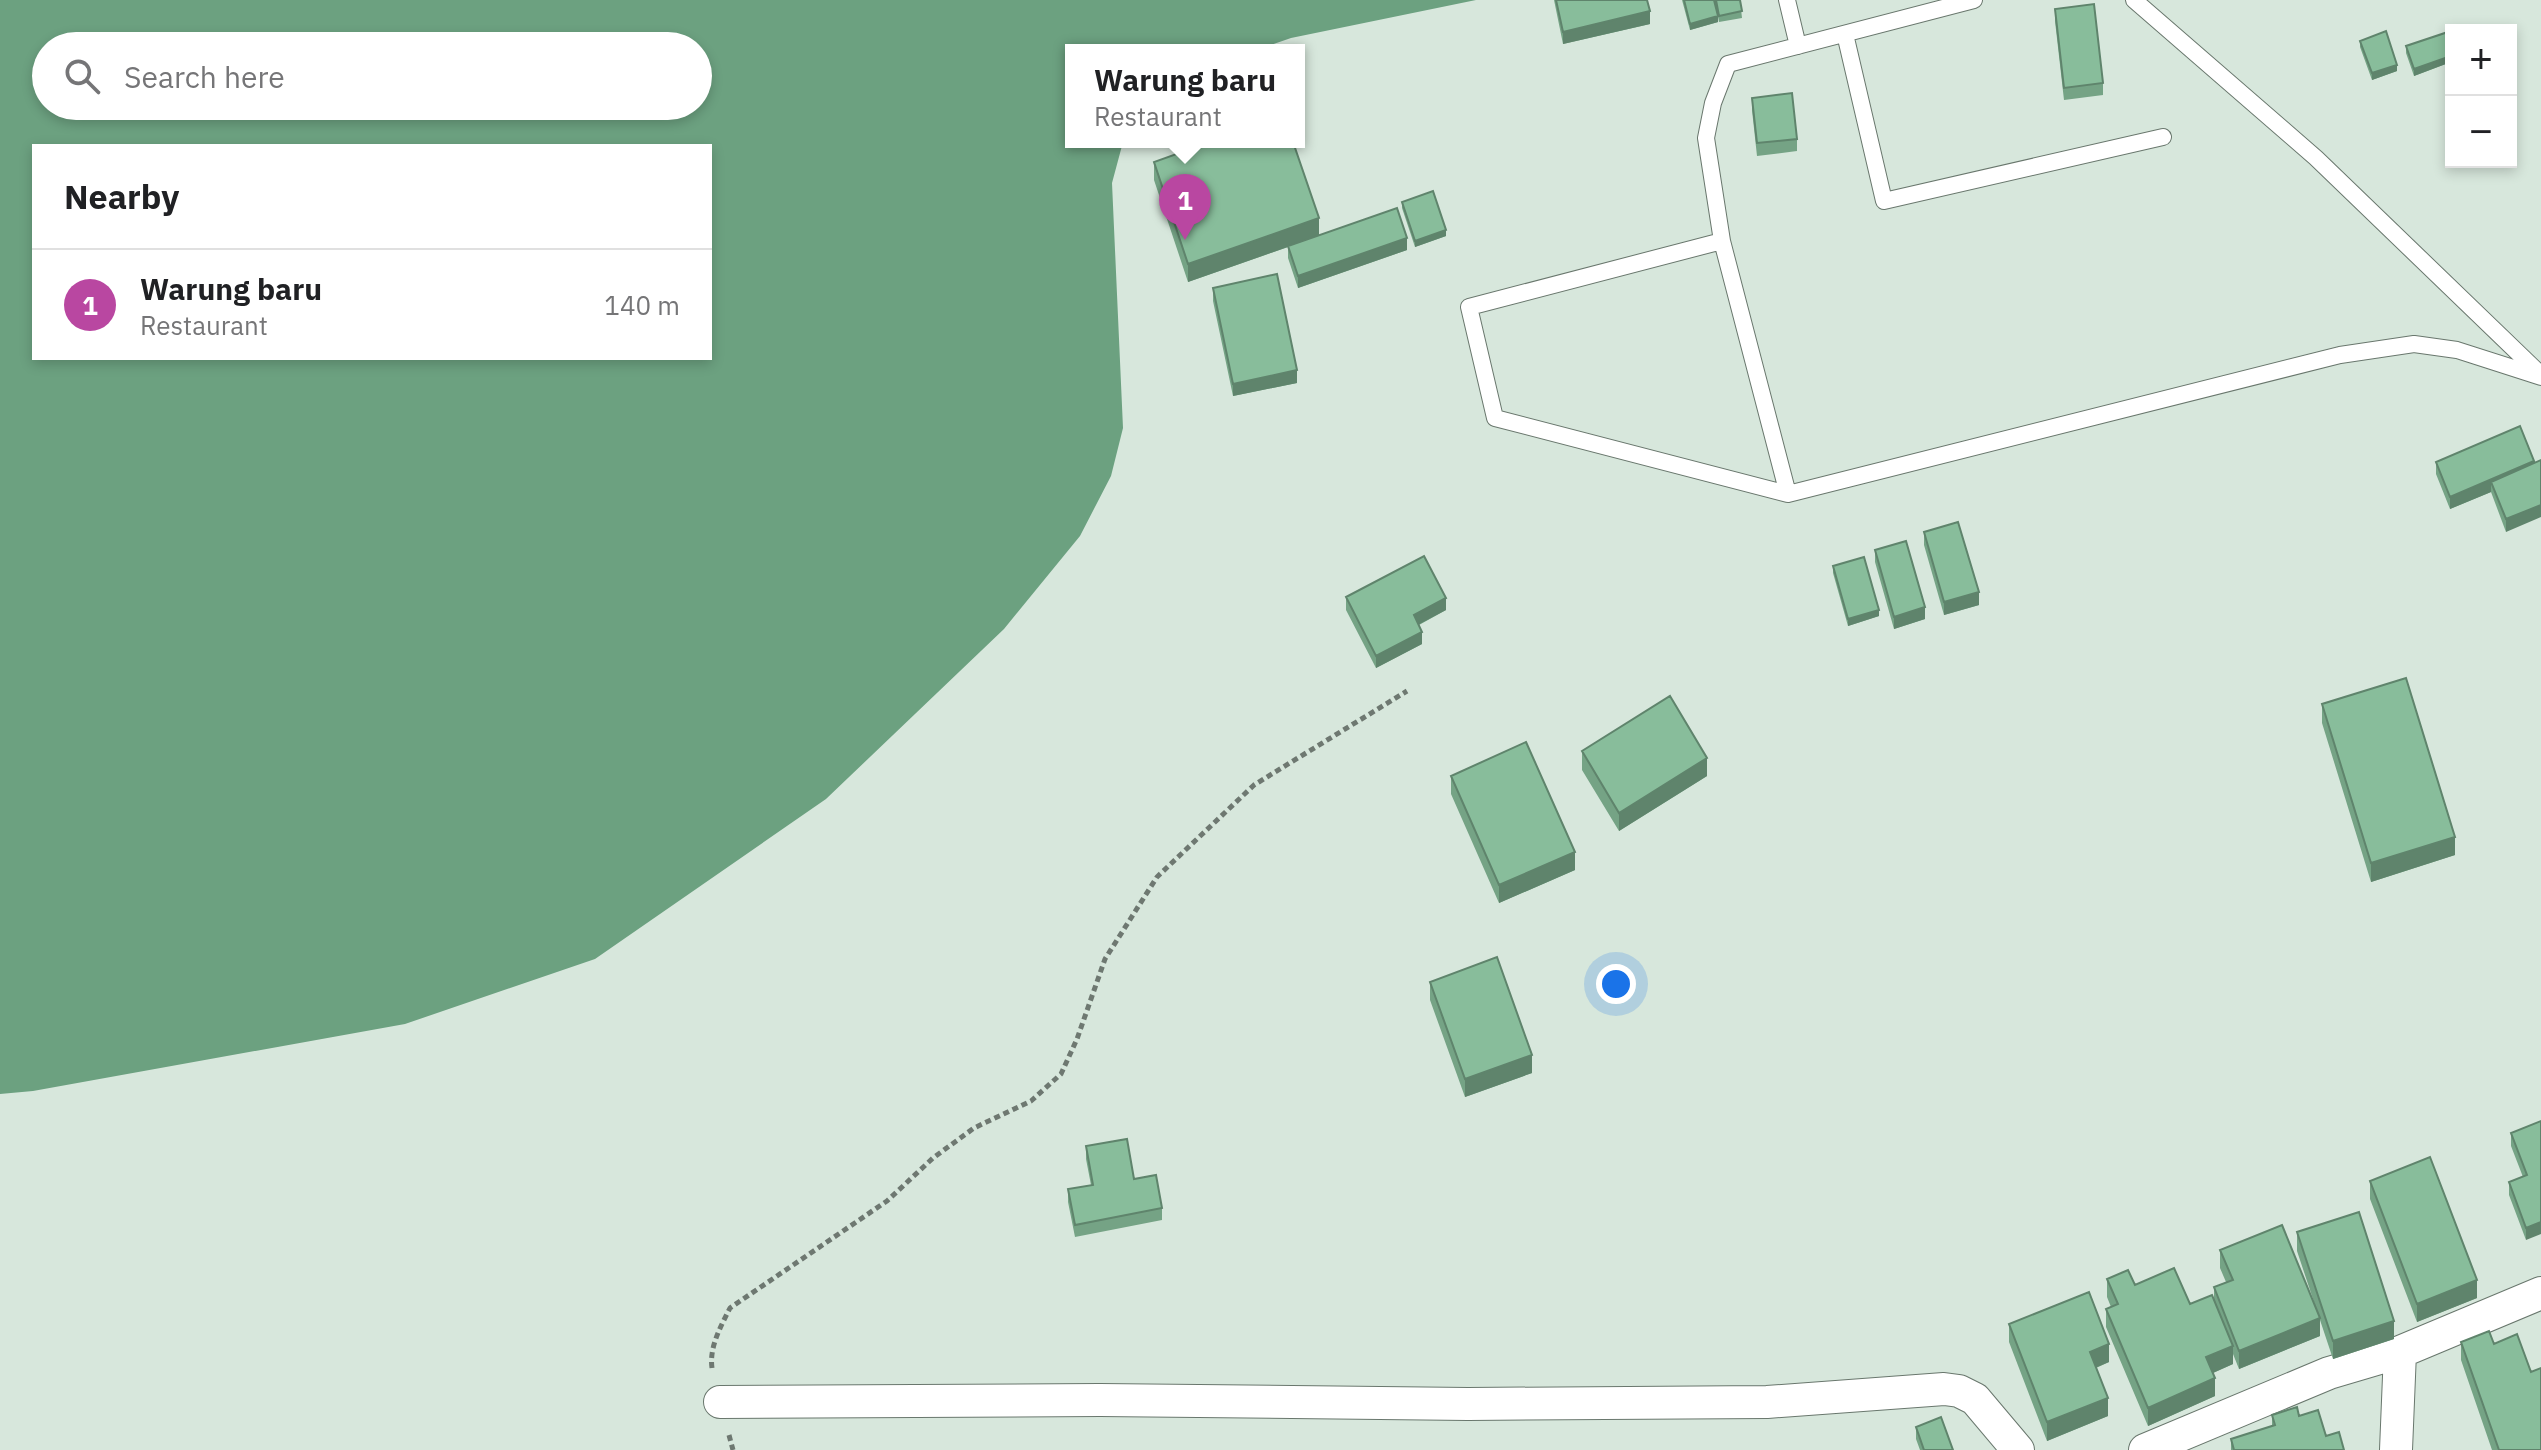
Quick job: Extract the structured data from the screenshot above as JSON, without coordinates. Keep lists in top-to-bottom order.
{
  "page": {
    "map_buttons": ["+", "−"],
    "search": "Search here",
    "popup": ["Warung baru", "Restaurant"],
    "heading": "Nearby",
    "pins": "1",
    "list": [
      {
        "mark": "1",
        "name": "Warung baru",
        "note": "Restaurant",
        "value": "140 m"
      }
    ]
  }
}
